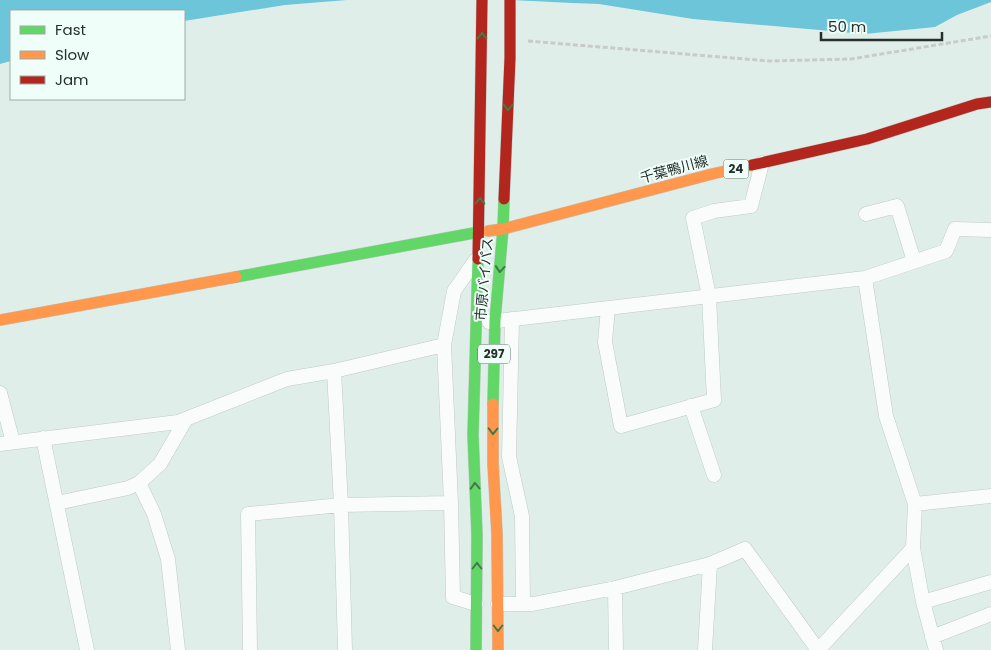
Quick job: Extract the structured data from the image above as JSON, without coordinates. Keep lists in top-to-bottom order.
{
  "streets": {
    "main road": [
      "千葉鴨川線",
      "24",
      "市原バイパス",
      "297"
    ]
  },
  "crossings": [
    ["千葉鴨川線", "市原バイパス"]
  ],
  "legend": ["Fast", "Slow", "Jam"],
  "scale_bar": "50 m"
}
